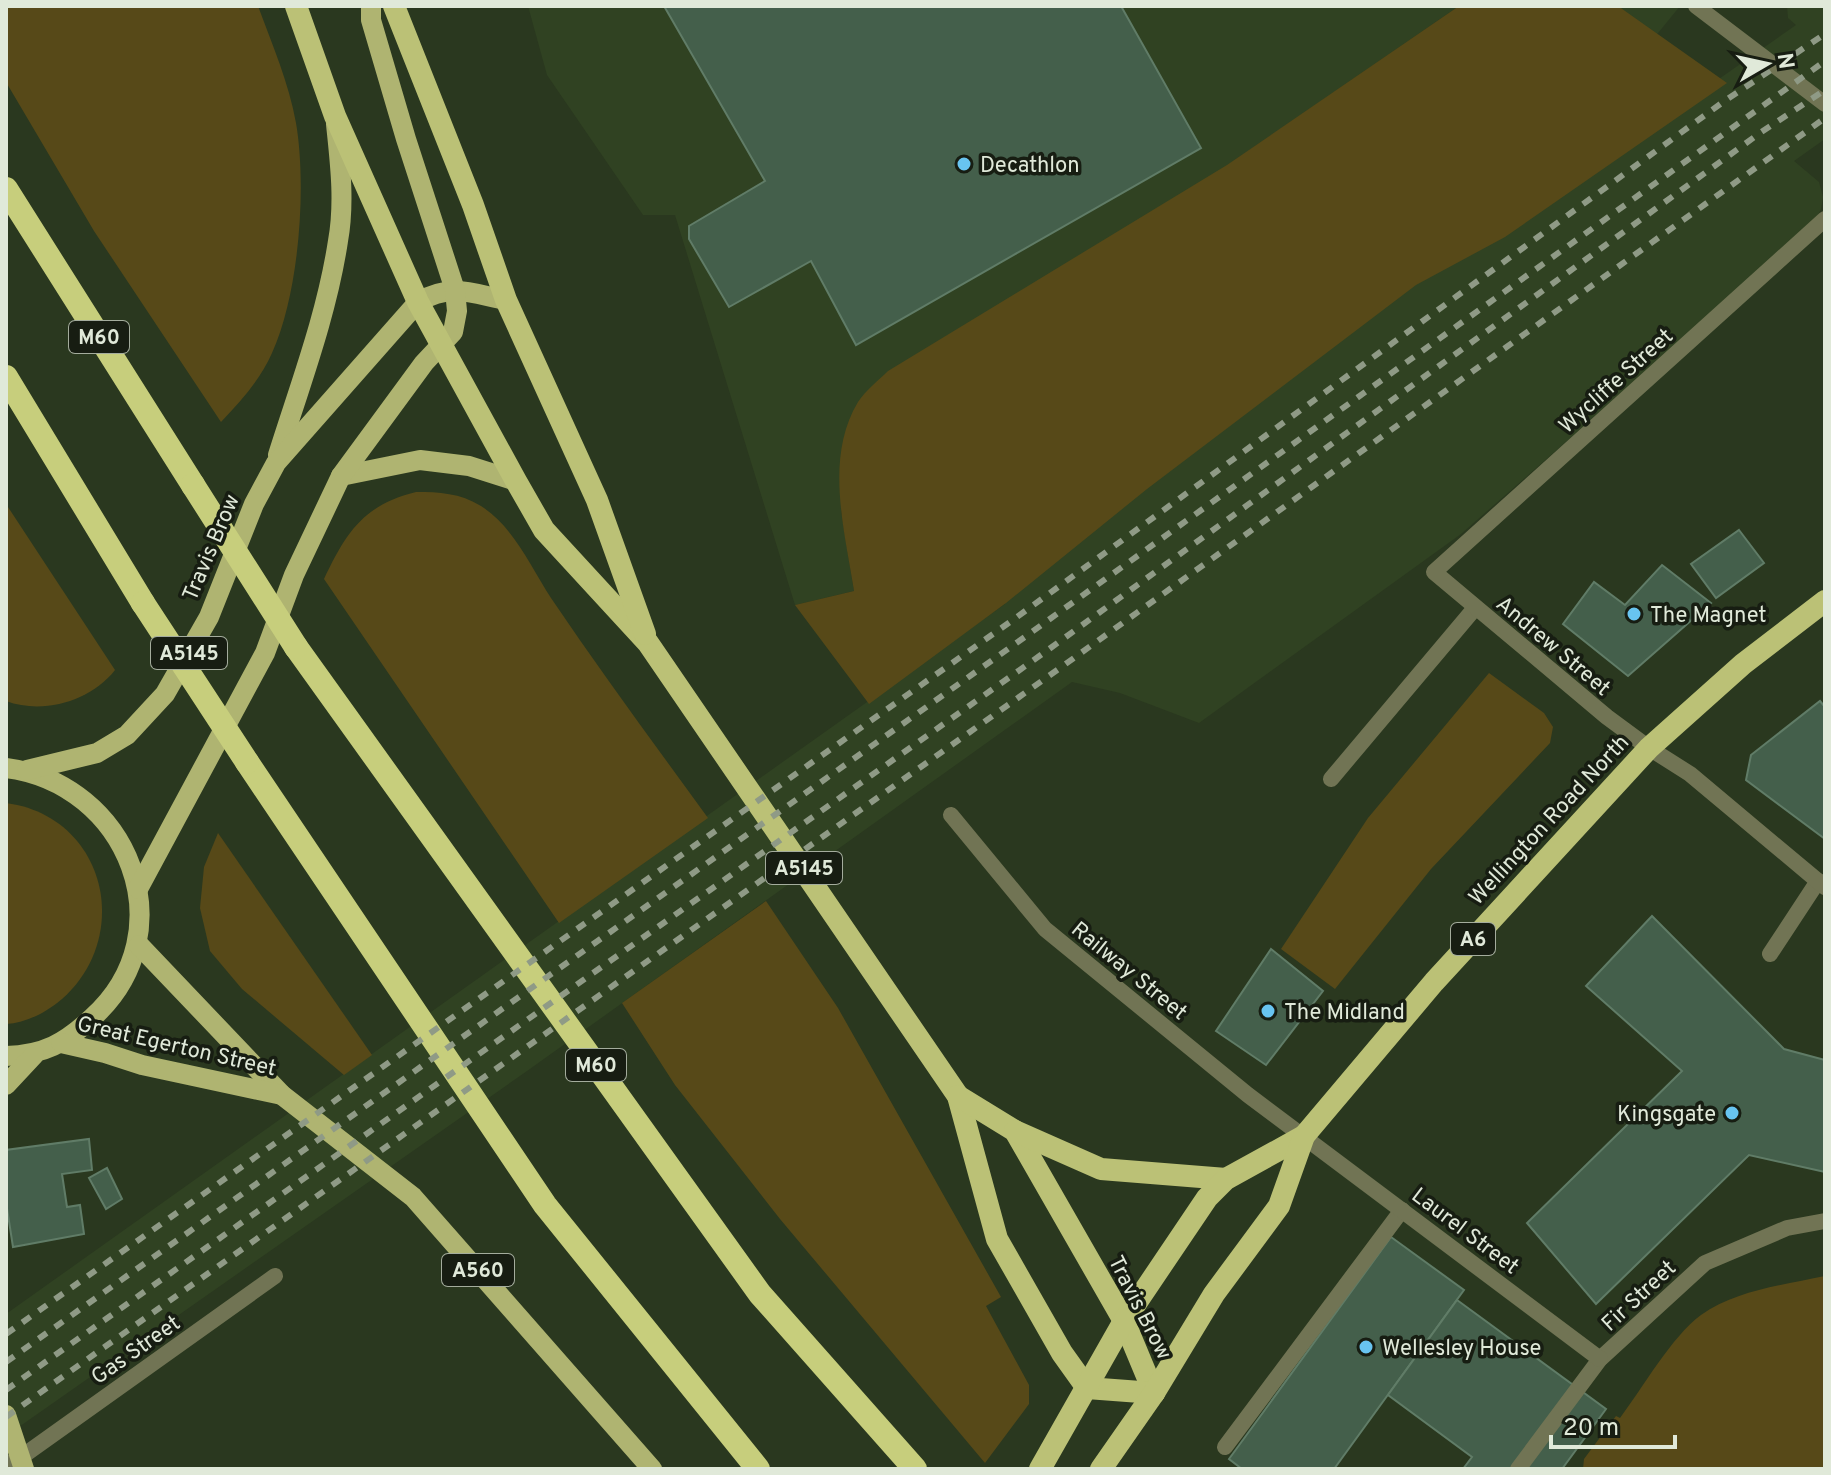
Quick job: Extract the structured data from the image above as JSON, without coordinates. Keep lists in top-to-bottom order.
{
  "streets": {
    "highway": [
      "M60",
      "Travis Brow",
      "A5145",
      "Wellington Road North",
      "A6"
    ],
    "main road": ["Great Egerton Street", "A560"],
    "street": [
      "Wycliffe Street",
      "Andrew Street",
      "Railway Street",
      "Laurel Street",
      "Fir Street",
      "Gas Street"
    ]
  },
  "crossings": [
    ["Wycliffe Street", "Andrew Street"],
    ["Travis Brow", "A5145"],
    ["Travis Brow", "Wellington Road North"],
    ["Andrew Street", "Wellington Road North"],
    ["Wellington Road North", "Railway Street"],
    ["Wellington Road North", "Laurel Street"],
    ["Railway Street", "Laurel Street"],
    ["Laurel Street", "Fir Street"]
  ],
  "places": [
    "Decathlon",
    "The Magnet",
    "The Midland",
    "Kingsgate",
    "Wellesley House"
  ],
  "scale_bar": "20 m",
  "north": "right"
}
